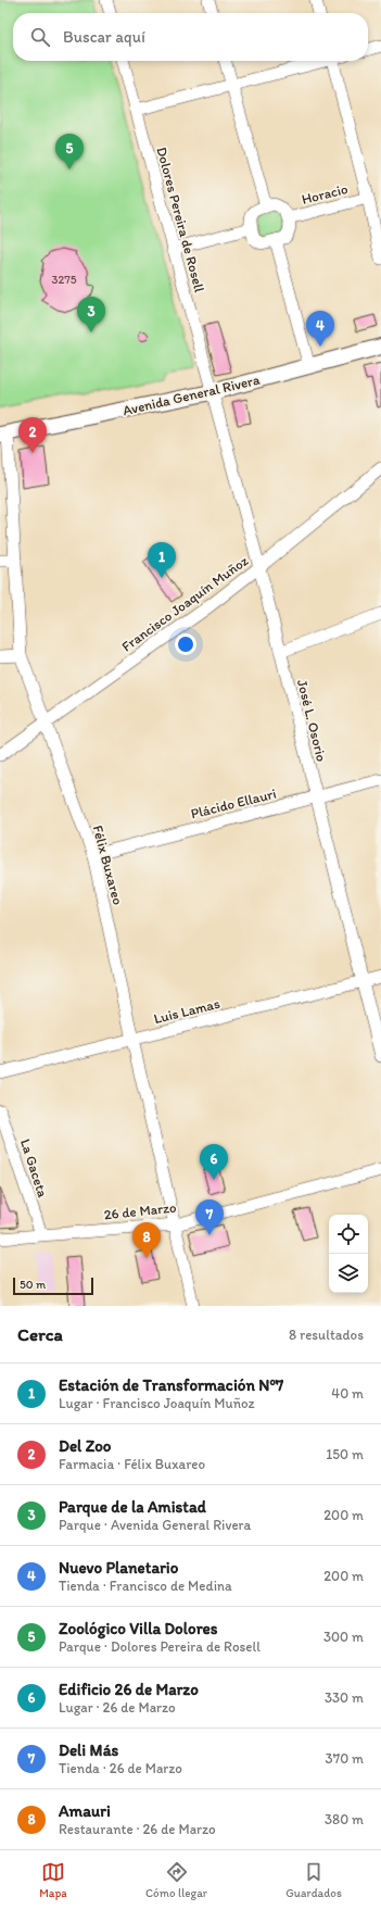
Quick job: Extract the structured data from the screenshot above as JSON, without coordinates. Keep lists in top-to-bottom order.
{
  "streets": {
    "main road": ["Avenida General Rivera"],
    "street": [
      "Horacio",
      "Dolores Pereira de Rosell",
      "Francisco Joaquín Muñoz",
      "José L. Osorio",
      "Plácido Ellauri",
      "Félix Buxareo",
      "Luis Lamas",
      "La Gaceta",
      "26 de Marzo"
    ]
  },
  "crossings": [
    ["Dolores Pereira de Rosell", "Avenida General Rivera"],
    ["Dolores Pereira de Rosell", "José L. Osorio"],
    ["Avenida General Rivera", "José L. Osorio"],
    ["Avenida General Rivera", "Félix Buxareo"],
    ["Francisco Joaquín Muñoz", "José L. Osorio"],
    ["Francisco Joaquín Muñoz", "Félix Buxareo"],
    ["José L. Osorio", "Plácido Ellauri"],
    ["José L. Osorio", "Luis Lamas"],
    ["Plácido Ellauri", "Félix Buxareo"],
    ["Félix Buxareo", "Luis Lamas"],
    ["Félix Buxareo", "26 de Marzo"],
    ["La Gaceta", "26 de Marzo"]
  ],
  "house_numbers": ["3275"],
  "scale_bar": "50 m",
  "page": {
    "search": "Buscar aquí",
    "pins": [
      "5",
      "3",
      "4",
      "2",
      "1",
      "6",
      "7",
      "8"
    ],
    "scale": "50 m",
    "heading": ["Cerca", "8 resultados"],
    "list": [
      {
        "mark": "1",
        "name": "Estación de Transformación Nº7",
        "note": "Lugar · Francisco Joaquín Muñoz",
        "value": "40 m"
      },
      {
        "mark": "2",
        "name": "Del Zoo",
        "note": "Farmacia · Félix Buxareo",
        "value": "150 m"
      },
      {
        "mark": "3",
        "name": "Parque de la Amistad",
        "note": "Parque · Avenida General Rivera",
        "value": "200 m"
      },
      {
        "mark": "4",
        "name": "Nuevo Planetario",
        "note": "Tienda · Francisco de Medina",
        "value": "200 m"
      },
      {
        "mark": "5",
        "name": "Zoológico Villa Dolores",
        "note": "Parque · Dolores Pereira de Rosell",
        "value": "300 m"
      },
      {
        "mark": "6",
        "name": "Edificio 26 de Marzo",
        "note": "Lugar · 26 de Marzo",
        "value": "330 m"
      },
      {
        "mark": "7",
        "name": "Deli Más",
        "note": "Tienda · 26 de Marzo",
        "value": "370 m"
      },
      {
        "mark": "8",
        "name": "Amauri",
        "note": "Restaurante · 26 de Marzo",
        "value": "380 m"
      }
    ],
    "nav": ["Mapa", "Cómo llegar", "Guardados"]
  }
}
